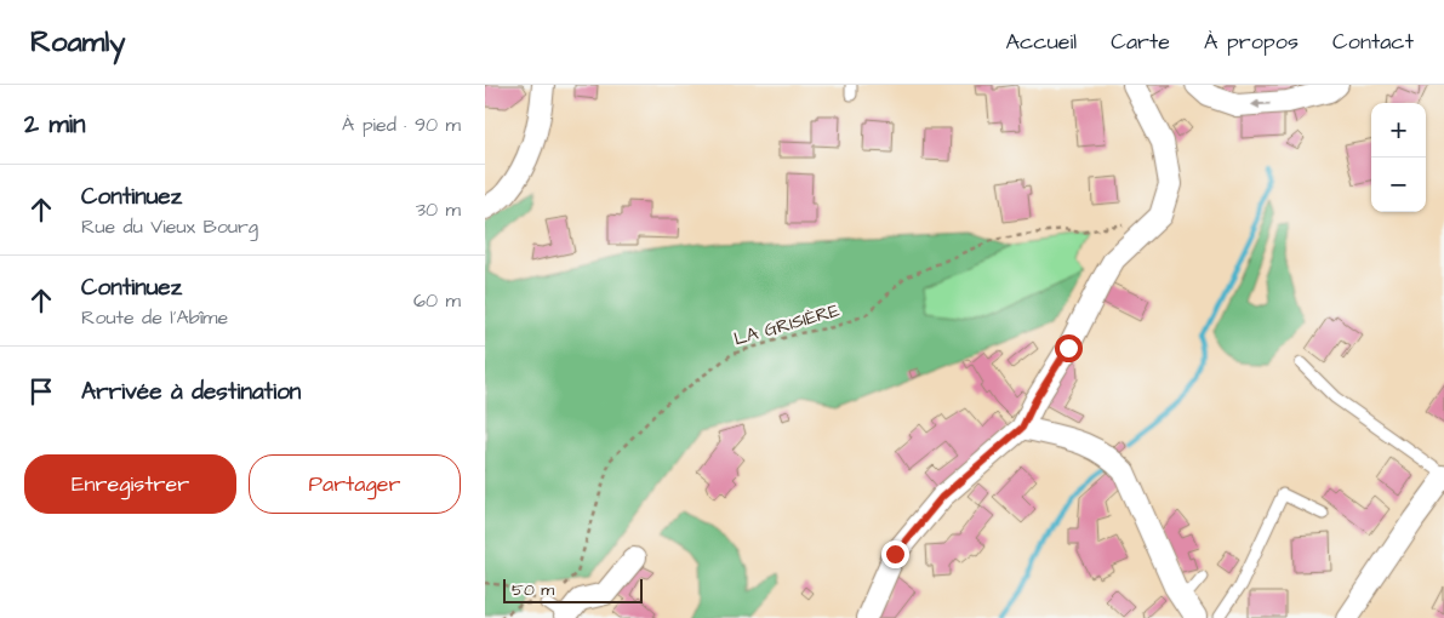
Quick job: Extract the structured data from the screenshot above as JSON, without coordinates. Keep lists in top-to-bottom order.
{
  "streets": {
    "path": ["LA GRISIÈRE"]
  },
  "scale_bar": "50 m",
  "page": {
    "header": "Roamly",
    "nav": [
      "Accueil",
      "Carte",
      "À propos",
      "Contact"
    ],
    "heading": ["2 min", "À pied · 90 m"],
    "map_buttons": ["+", "−"],
    "list": [
      ["Continuez", "Rue du Vieux Bourg", "30 m"],
      ["Continuez", "Route de l'Abîme", "60 m"],
      "Arrivée à destination"
    ],
    "buttons": ["Enregistrer", "Partager"],
    "scale": "50 m"
  }
}
